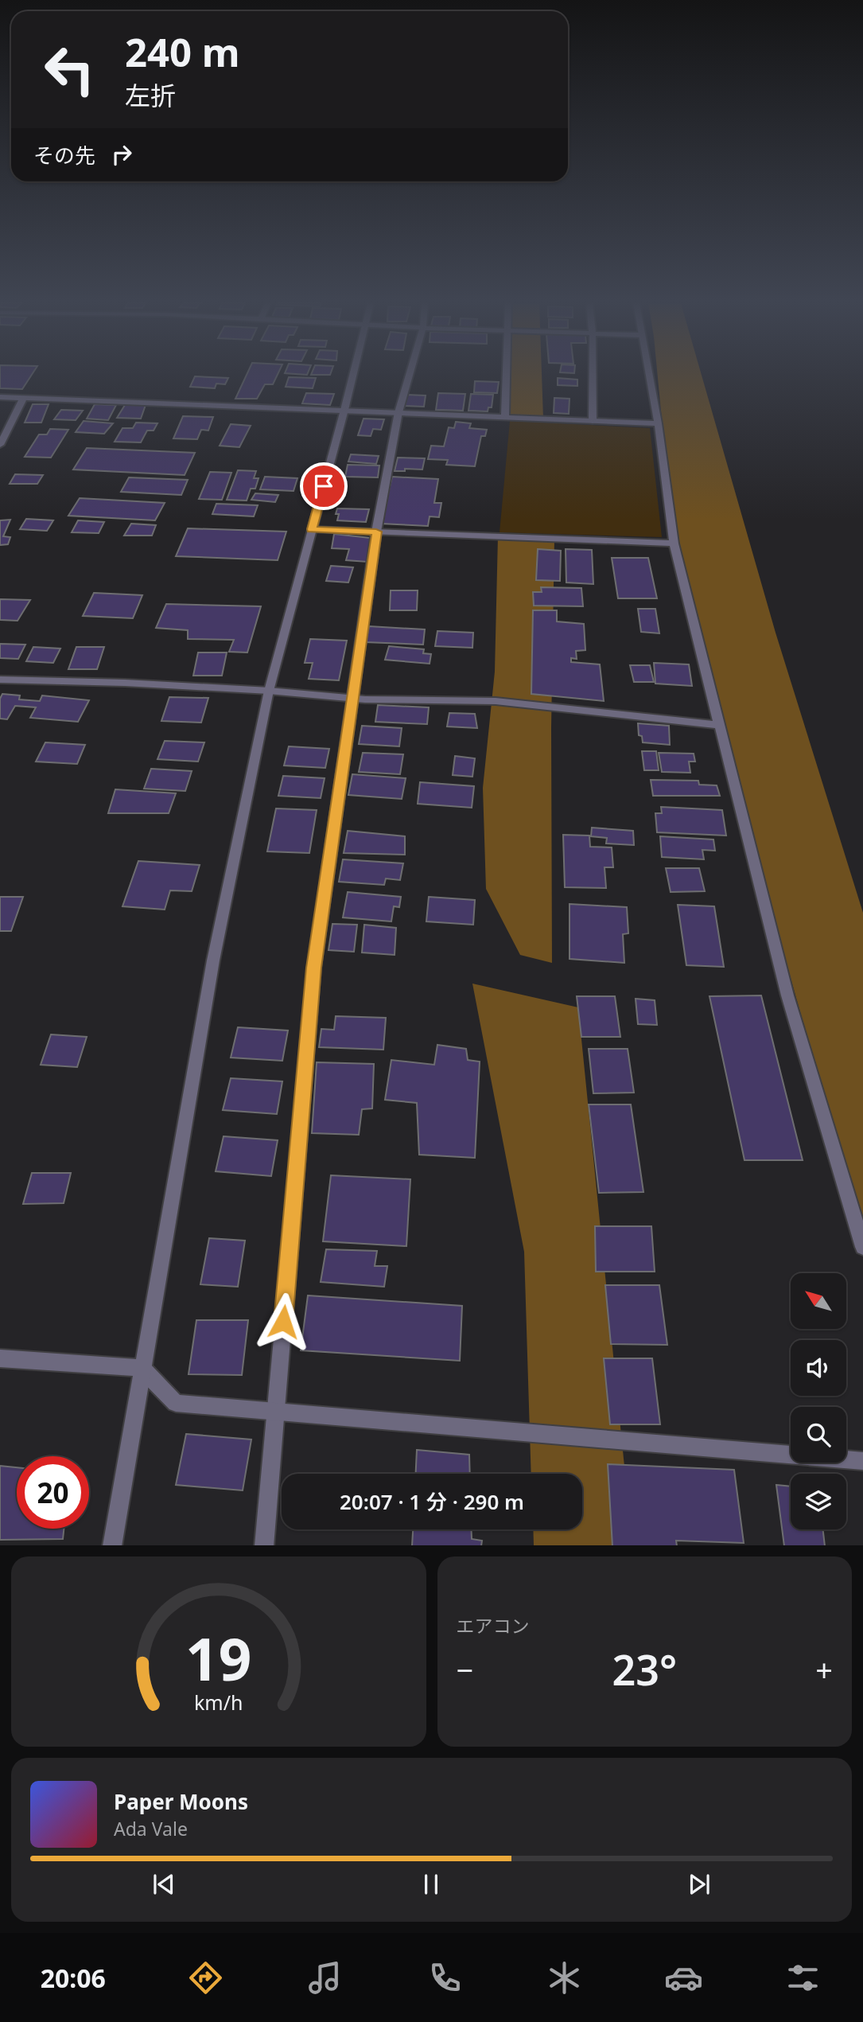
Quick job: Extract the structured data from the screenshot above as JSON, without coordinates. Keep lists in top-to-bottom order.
{
  "north": "top left",
  "page": {
    "turn": ["240 m", "左折"],
    "then": "その先",
    "limit": "20",
    "trip": "20:07 · 1 分 · 290 m",
    "tile": "エアコン",
    "heat": ["−", "23°", "+"],
    "song": ["Paper Moons", "Ada Vale"],
    "tabs": "20:06",
    "gauge": ["19", "km/h"]
  }
}
